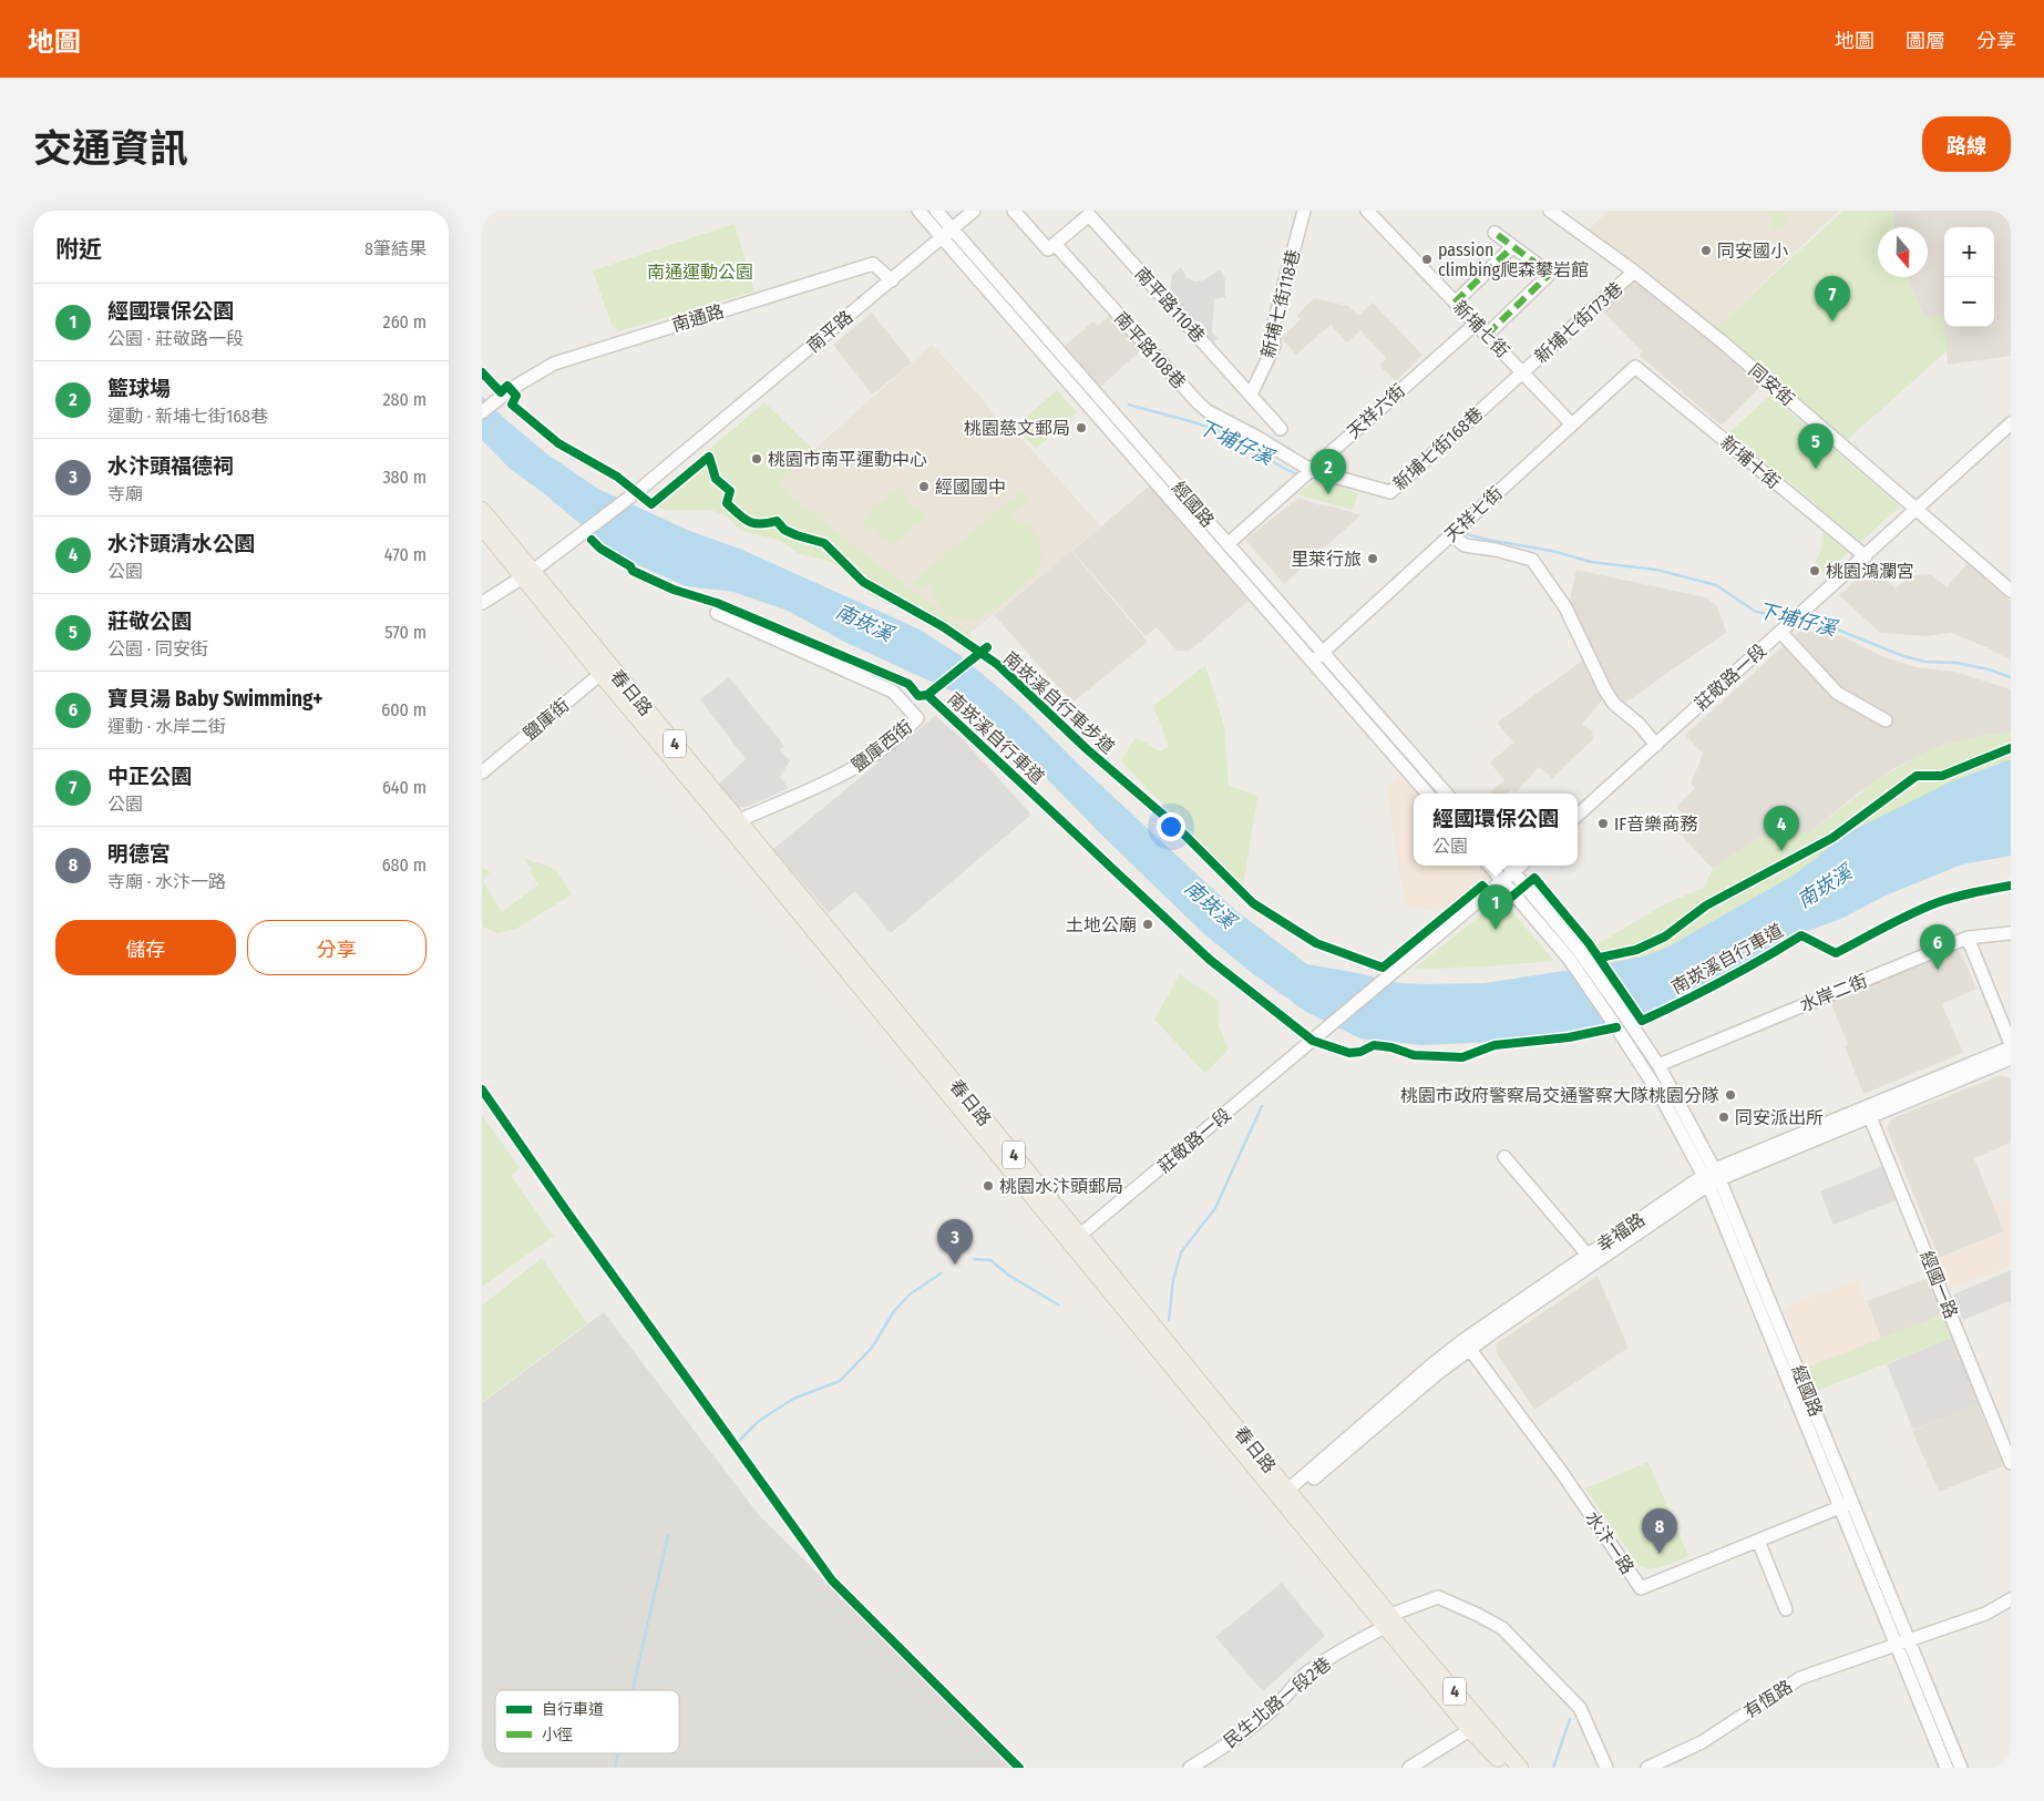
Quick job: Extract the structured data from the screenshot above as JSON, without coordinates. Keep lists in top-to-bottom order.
{
  "streets": {
    "main road": ["春日路", "4"],
    "street": [
      "新埔七街118巷",
      "南平路110巷",
      "南通路",
      "新埔七街173巷",
      "新埔七街",
      "南平路",
      "南平路108巷",
      "同安街",
      "天祥六街",
      "新埔七街168巷",
      "新埔十街",
      "經國路",
      "天祥七街",
      "莊敬路一段",
      "鹽庫街",
      "鹽庫西街",
      "水岸二街",
      "幸福路",
      "經國一路",
      "水汴一路",
      "有恆路",
      "民生北路一段2巷"
    ],
    "cycle path": ["南崁溪自行車步道", "南崁溪自行車道"]
  },
  "crossings": [
    ["新埔七街118巷", "南平路110巷"],
    ["南平路110巷", "南平路108巷"],
    ["南通路", "南平路"],
    ["新埔七街173巷", "新埔七街"],
    ["新埔七街173巷", "同安街"],
    ["新埔七街173巷", "新埔七街168巷"],
    ["新埔七街", "天祥六街"],
    ["新埔七街", "新埔七街168巷"],
    ["新埔七街", "天祥七街"],
    ["南平路", "經國路"],
    ["南平路", "春日路"],
    ["南平路", "4"],
    ["南平路108巷", "天祥六街"],
    ["南平路108巷", "新埔七街168巷"],
    ["同安街", "莊敬路一段"],
    ["天祥六街", "新埔七街168巷"],
    ["天祥六街", "經國路"],
    ["新埔十街", "天祥七街"],
    ["新埔十街", "莊敬路一段"],
    ["經國路", "天祥七街"],
    ["經國路", "水岸二街"],
    ["經國路", "幸福路"],
    ["經國路", "水汴一路"],
    ["經國路", "有恆路"],
    ["莊敬路一段", "春日路"],
    ["春日路", "鹽庫街"],
    ["春日路", "4"],
    ["春日路", "鹽庫西街"],
    ["春日路", "幸福路"],
    ["春日路", "民生北路一段2巷"],
    ["4", "民生北路一段2巷"],
    ["幸福路", "經國一路"],
    ["幸福路", "水汴一路"]
  ],
  "water": ["下埔仔溪", "南崁溪"],
  "parks": ["南通運動公園"],
  "places": [
    "同安國小",
    "passion climbing爬森攀岩館",
    "桃園慈文郵局",
    "桃園市南平運動中心",
    "經國國中",
    "里萊行旅",
    "桃園鴻瀾宮",
    "IF音樂商務",
    "土地公廟",
    "桃園市政府警察局交通警察大隊桃園分隊",
    "同安派出所",
    "桃園水汴頭郵局"
  ],
  "legend": ["自行車道", "小徑"],
  "north": "bottom",
  "page": {
    "header": "地圖",
    "nav": ["地圖", "圖層", "分享"],
    "title": "交通資訊",
    "buttons": [
      "路線",
      ["儲存", "分享"]
    ],
    "heading": ["附近", "8筆結果"],
    "map_buttons": ["+", "−"],
    "pins": [
      "7",
      "5",
      "2",
      "4",
      "1",
      "6",
      "3",
      "8"
    ],
    "list": [
      {
        "mark": "1",
        "name": "經國環保公園",
        "note": "公園 · 莊敬路一段",
        "value": "260 m"
      },
      {
        "mark": "2",
        "name": "籃球場",
        "note": "運動 · 新埔七街168巷",
        "value": "280 m"
      },
      {
        "mark": "3",
        "name": "水汴頭福德祠",
        "note": "寺廟",
        "value": "380 m"
      },
      {
        "mark": "4",
        "name": "水汴頭清水公園",
        "note": "公園",
        "value": "470 m"
      },
      {
        "mark": "5",
        "name": "莊敬公園",
        "note": "公園 · 同安街",
        "value": "570 m"
      },
      {
        "mark": "6",
        "name": "寶貝湯 Baby Swimming+",
        "note": "運動 · 水岸二街",
        "value": "600 m"
      },
      {
        "mark": "7",
        "name": "中正公園",
        "note": "公園",
        "value": "640 m"
      },
      {
        "mark": "8",
        "name": "明德宮",
        "note": "寺廟 · 水汴一路",
        "value": "680 m"
      }
    ],
    "popup": ["經國環保公園", "公園"]
  }
}
